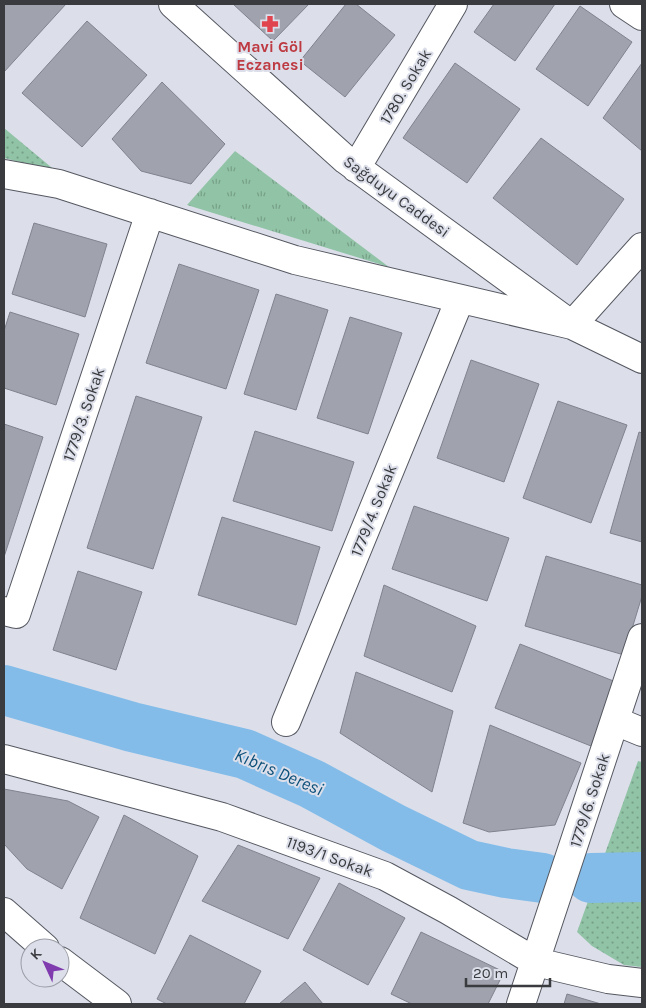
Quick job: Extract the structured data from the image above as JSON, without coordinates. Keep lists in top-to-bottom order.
{
  "streets": {
    "street": [
      "1780. Sokak",
      "Sağduyu Caddesi",
      "1779/3. Sokak",
      "1779/4. Sokak",
      "1779/6. Sokak",
      "1193/1 Sokak"
    ]
  },
  "crossings": [
    ["1780. Sokak", "Sağduyu Caddesi"],
    ["1779/6. Sokak", "1193/1 Sokak"]
  ],
  "water": ["Kıbrıs Deresi"],
  "places": {
    "pharmacy": ["Mavi Göl Eczanesi"]
  },
  "scale_bar": "20 m",
  "north": "top left"
}
